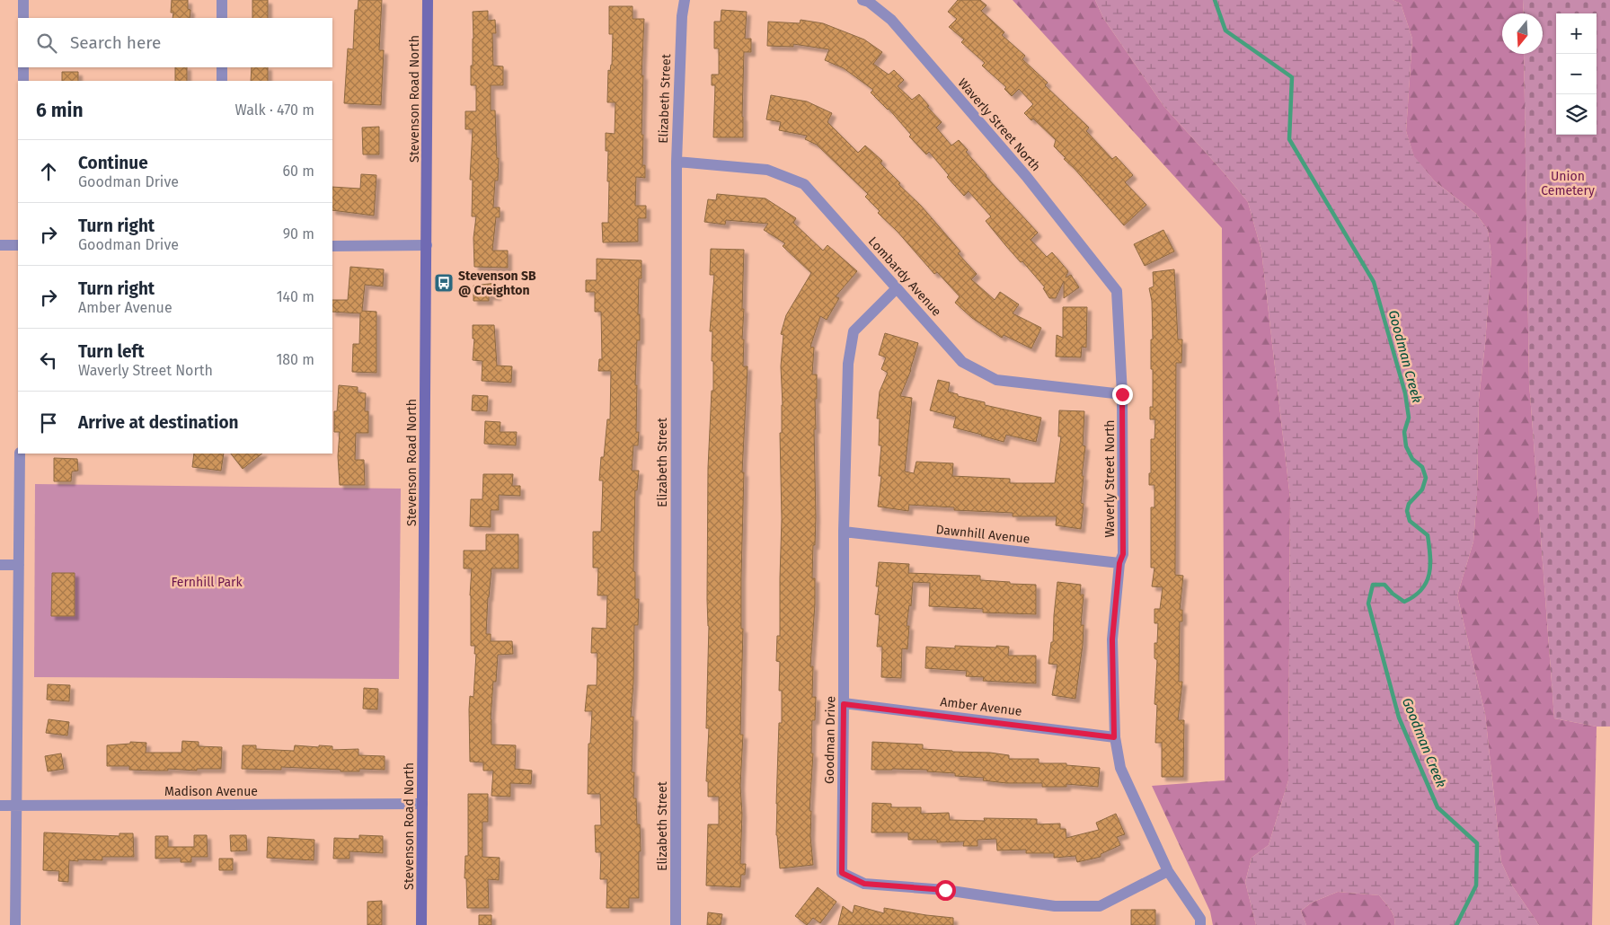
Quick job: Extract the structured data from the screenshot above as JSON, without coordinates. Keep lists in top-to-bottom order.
{
  "streets": {
    "main road": ["Stevenson Road North"],
    "street": [
      "Elizabeth Street",
      "Waverly Street North",
      "Lombardy Avenue",
      "Dawnhill Avenue",
      "Amber Avenue",
      "Goodman Drive",
      "Madison Avenue"
    ]
  },
  "crossings": [
    ["Stevenson Road North", "Madison Avenue"],
    ["Elizabeth Street", "Lombardy Avenue"],
    ["Waverly Street North", "Lombardy Avenue"],
    ["Waverly Street North", "Dawnhill Avenue"],
    ["Waverly Street North", "Amber Avenue"],
    ["Waverly Street North", "Goodman Drive"],
    ["Lombardy Avenue", "Goodman Drive"],
    ["Dawnhill Avenue", "Goodman Drive"],
    ["Amber Avenue", "Goodman Drive"]
  ],
  "water": ["Goodman Creek"],
  "parks": ["Union Cemetery", "Fernhill Park"],
  "places": {
    "bus stop": ["Stevenson SB @ Creighton"]
  },
  "north": "bottom",
  "page": {
    "map_buttons": ["+", "−"],
    "search": "Search here",
    "heading": ["6 min", "Walk · 470 m"],
    "list": [
      ["Continue", "Goodman Drive", "60 m"],
      ["Turn right", "Goodman Drive", "90 m"],
      ["Turn right", "Amber Avenue", "140 m"],
      ["Turn left", "Waverly Street North", "180 m"],
      "Arrive at destination"
    ]
  }
}
